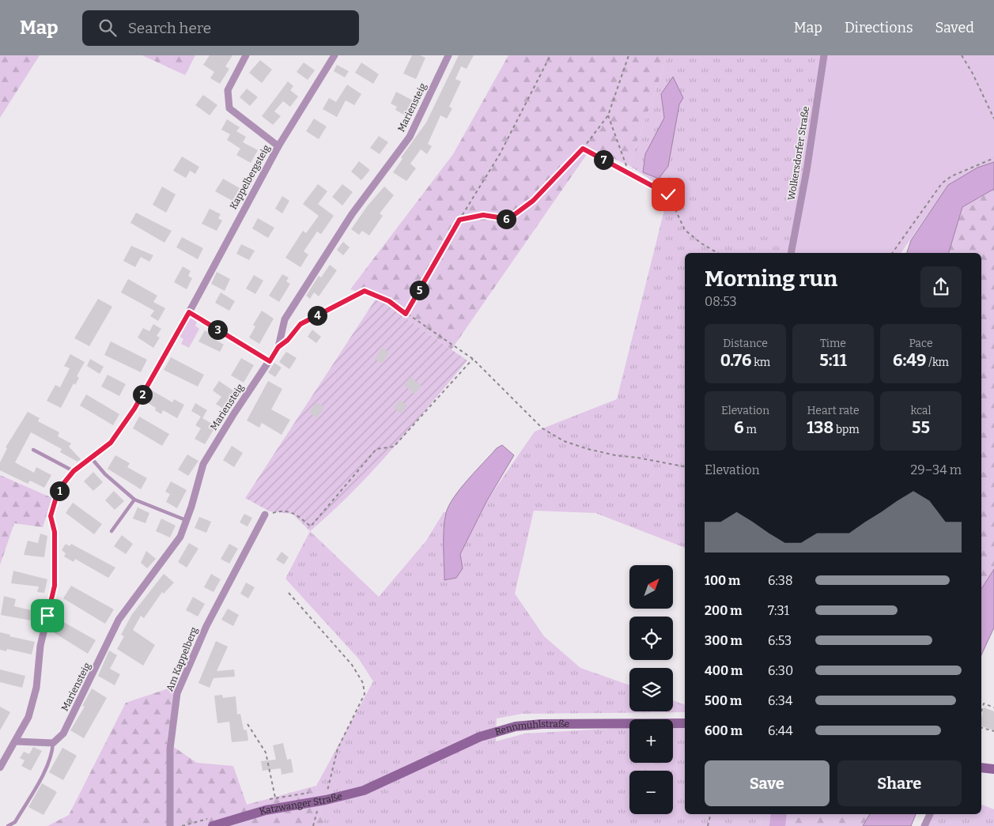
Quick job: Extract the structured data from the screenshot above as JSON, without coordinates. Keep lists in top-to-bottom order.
{
  "streets": {
    "main road": ["Rennmühlstraße", "Katzwanger Straße"],
    "street": [
      "Mariensteig",
      "Wolkersdorfer Straße",
      "Kappelbergsteig",
      "Am Kappelberg"
    ]
  },
  "crossings": [
    ["Rennmühlstraße", "Katzwanger Straße"]
  ],
  "north": "top right",
  "page": {
    "header": "Map",
    "search": "Search here",
    "nav": ["Map", "Directions", "Saved"],
    "pins": [
      "7",
      "6",
      "5",
      "4",
      "3",
      "2",
      "1"
    ],
    "heading": ["Morning run", "08:53"],
    "stats": [
      ["Distance", "0.76 km"],
      ["Time", "5:11"],
      ["Pace", "6:49 /km"],
      ["Elevation", "6 m"],
      ["Heart rate", "138 bpm"],
      ["kcal", "55"]
    ],
    "chart": ["Elevation", "29–34 m"],
    "map_buttons": ["+", "−"],
    "list": [
      {
        "name": "100 m",
        "note": "6:38"
      },
      {
        "name": "200 m",
        "note": "7:31"
      },
      {
        "name": "300 m",
        "note": "6:53"
      },
      {
        "name": "400 m",
        "note": "6:30"
      },
      {
        "name": "500 m",
        "note": "6:34"
      },
      {
        "name": "600 m",
        "note": "6:44"
      }
    ],
    "buttons": ["Save", "Share"]
  }
}
